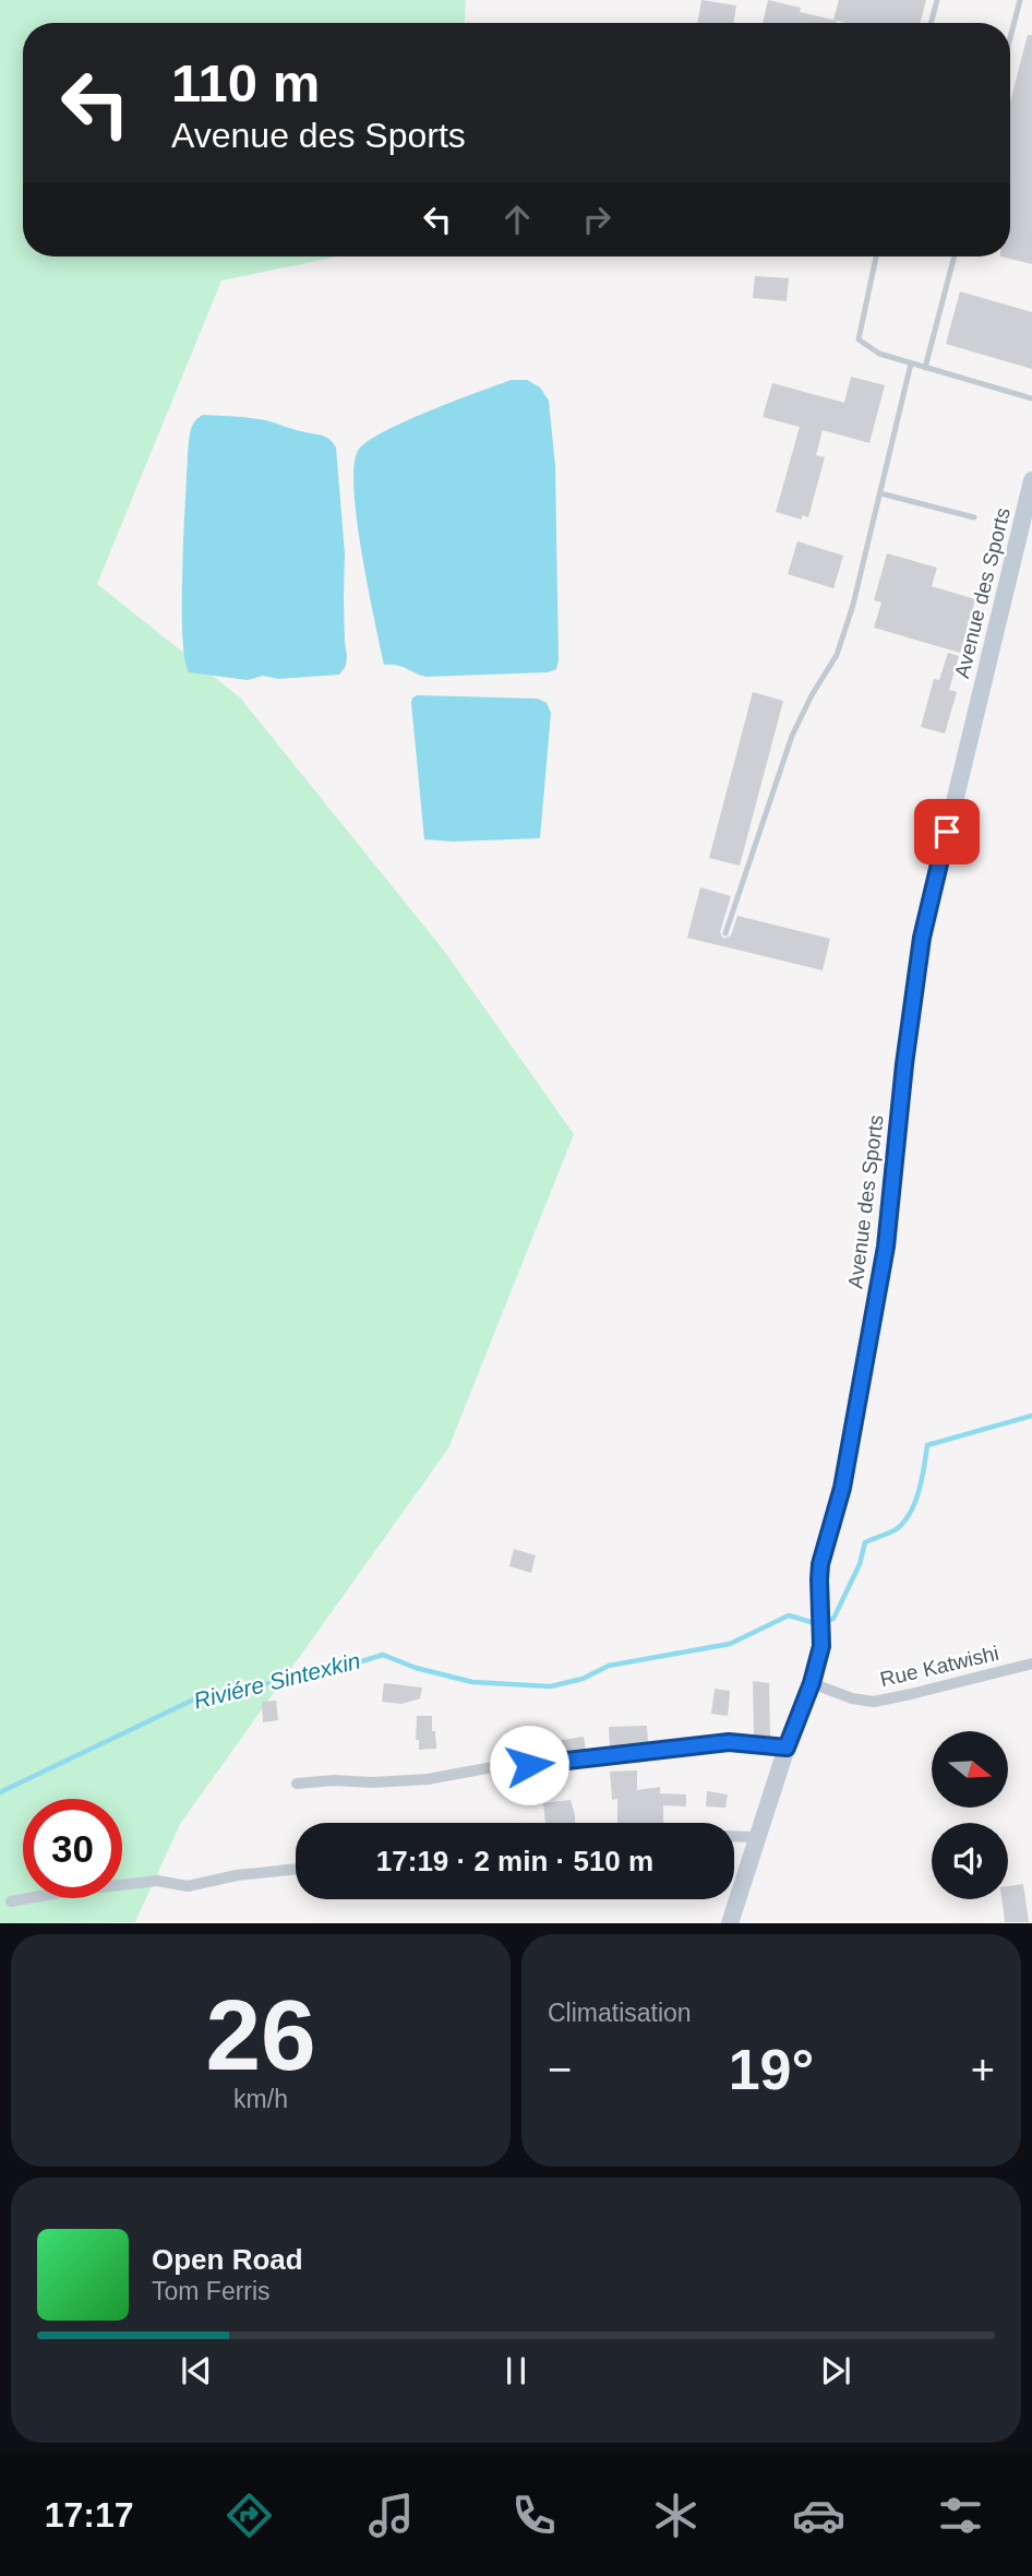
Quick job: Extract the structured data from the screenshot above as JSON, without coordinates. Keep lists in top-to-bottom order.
{
  "streets": {
    "street": ["Avenue des Sports", "Rue Katwishi"]
  },
  "crossings": [
    ["Avenue des Sports", "Rue Katwishi"]
  ],
  "water": ["Riviére Sintexkin"],
  "north": "right",
  "page": {
    "turn": ["110 m", "Avenue des Sports"],
    "limit": "30",
    "trip": "17:19 · 2 min · 510 m",
    "tile": [
      ["26", "km/h"],
      "Climatisation"
    ],
    "heat": ["−", "19°", "+"],
    "song": ["Open Road", "Tom Ferris"],
    "tabs": "17:17"
  }
}
